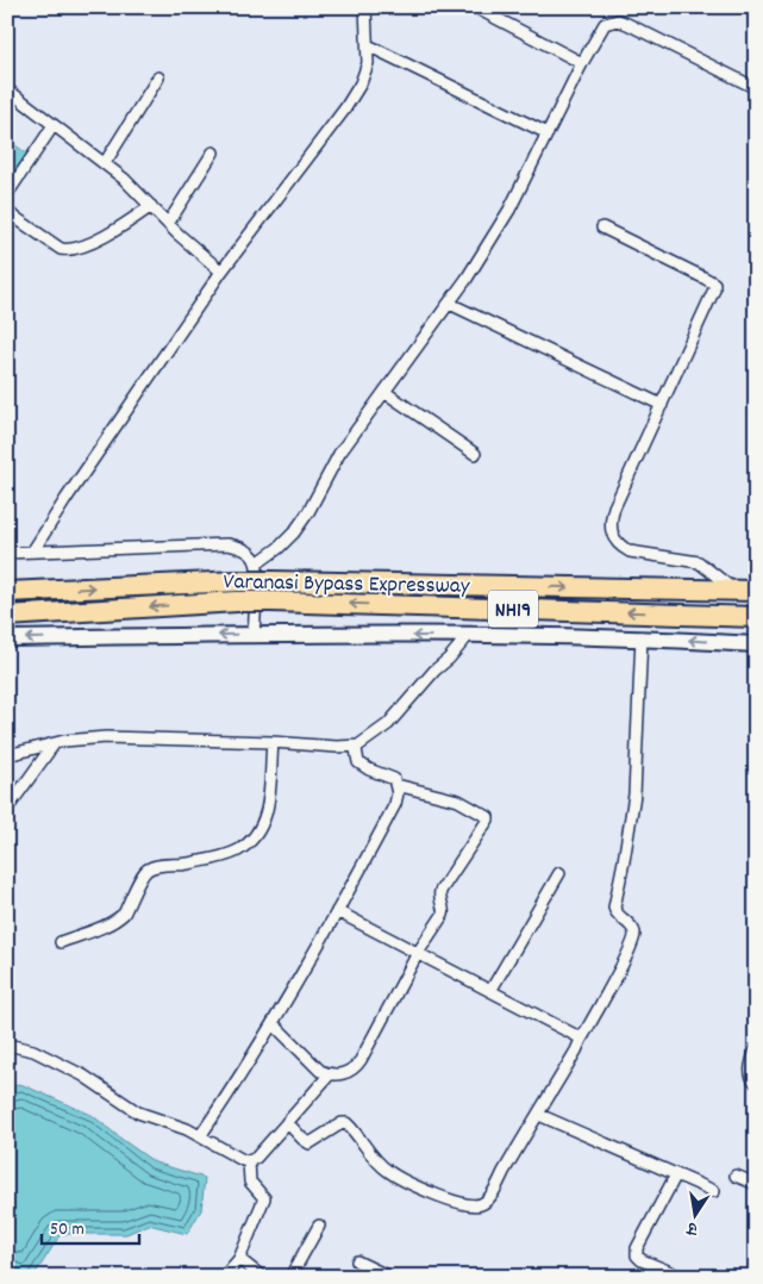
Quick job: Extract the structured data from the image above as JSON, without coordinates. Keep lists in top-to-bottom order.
{
  "streets": {
    "highway": ["Varanasi Bypass Expressway", "NH19"]
  },
  "scale_bar": "50 m",
  "north": "bottom"
}
